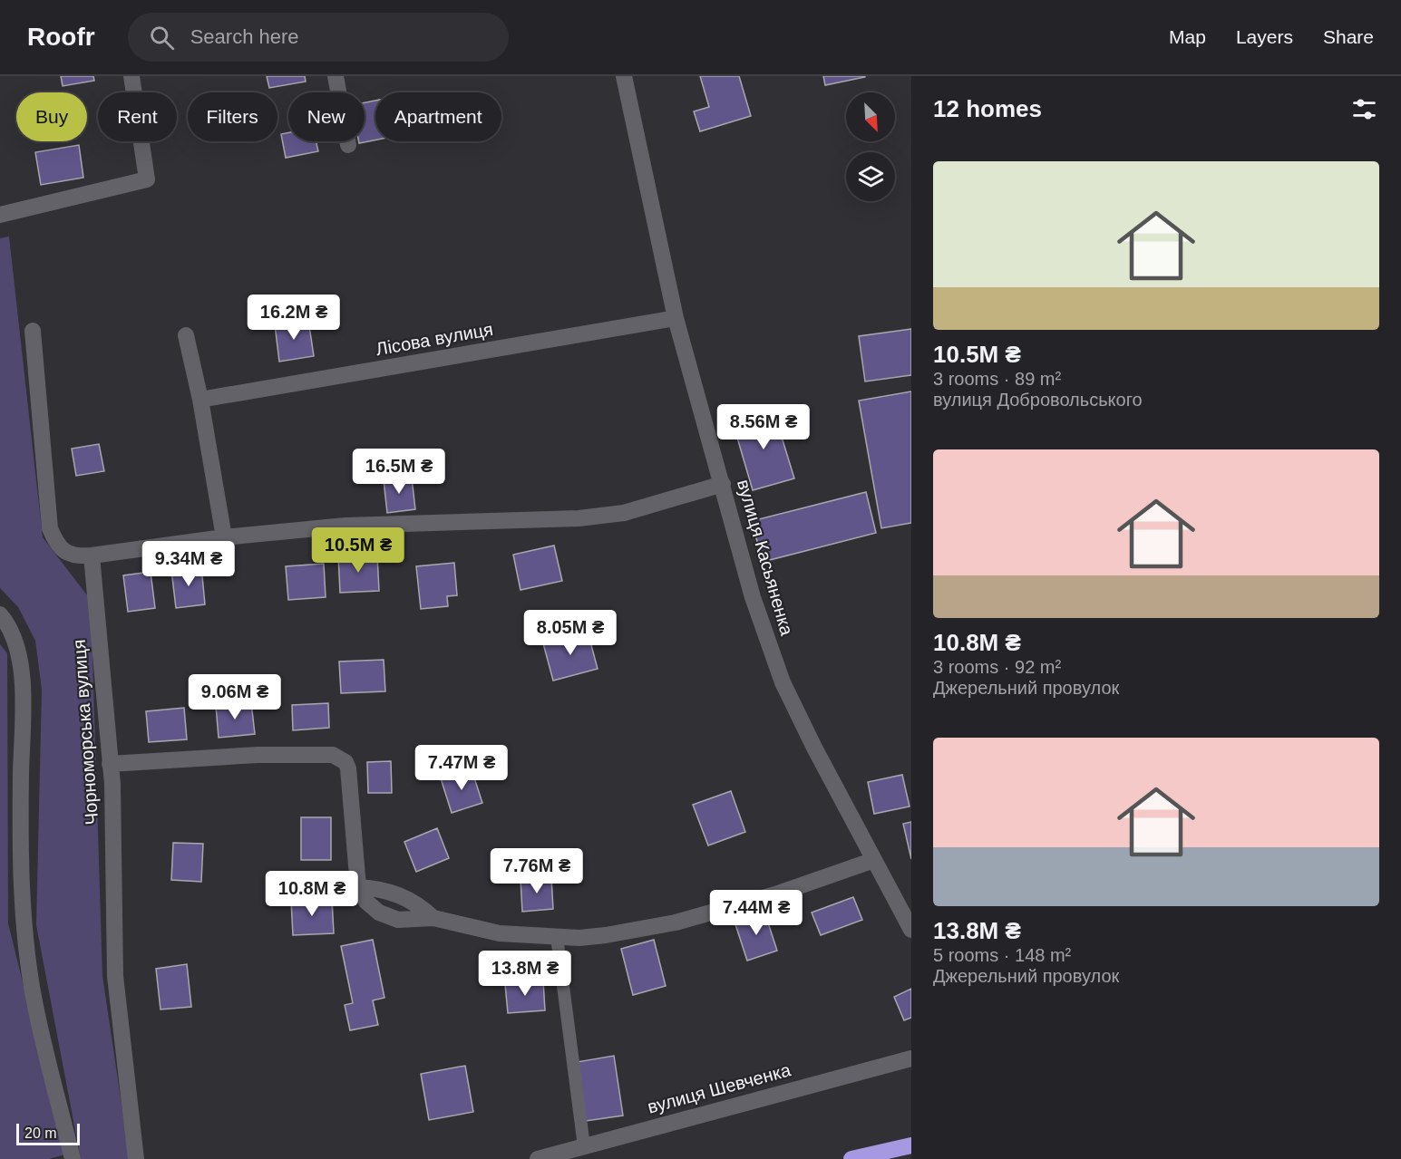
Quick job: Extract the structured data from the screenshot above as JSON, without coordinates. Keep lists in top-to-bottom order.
{
  "streets": {
    "street": [
      "Лісова вулиця",
      "вулиця Касьяненка",
      "Чорноморська вулиця",
      "вулиця Шевченка"
    ]
  },
  "crossings": [
    ["Лісова вулиця", "вулиця Касьяненка"]
  ],
  "scale_bar": "20 m",
  "north": "bottom right",
  "page": {
    "header": "Roofr",
    "search": "Search here",
    "nav": ["Map", "Layers", "Share"],
    "heading": "12 homes",
    "chip": [
      "Buy",
      "Rent",
      "Filters",
      "New",
      "Apartment"
    ],
    "list": [
      {
        "name": "10.5M ₴",
        "note": "3 rooms · 89 m² · вулиця Добровольського"
      },
      {
        "name": "10.8M ₴",
        "note": "3 rooms · 92 m² · Джерельний провулок"
      },
      {
        "name": "13.8M ₴",
        "note": "5 rooms · 148 m² · Джерельний провулок"
      }
    ],
    "price": [
      "16.2M ₴",
      "8.56M ₴",
      "16.5M ₴",
      "10.5M ₴",
      "9.34M ₴",
      "8.05M ₴",
      "9.06M ₴",
      "7.47M ₴",
      "7.76M ₴",
      "10.8M ₴",
      "7.44M ₴",
      "13.8M ₴"
    ],
    "scale": "20 m"
  }
}
